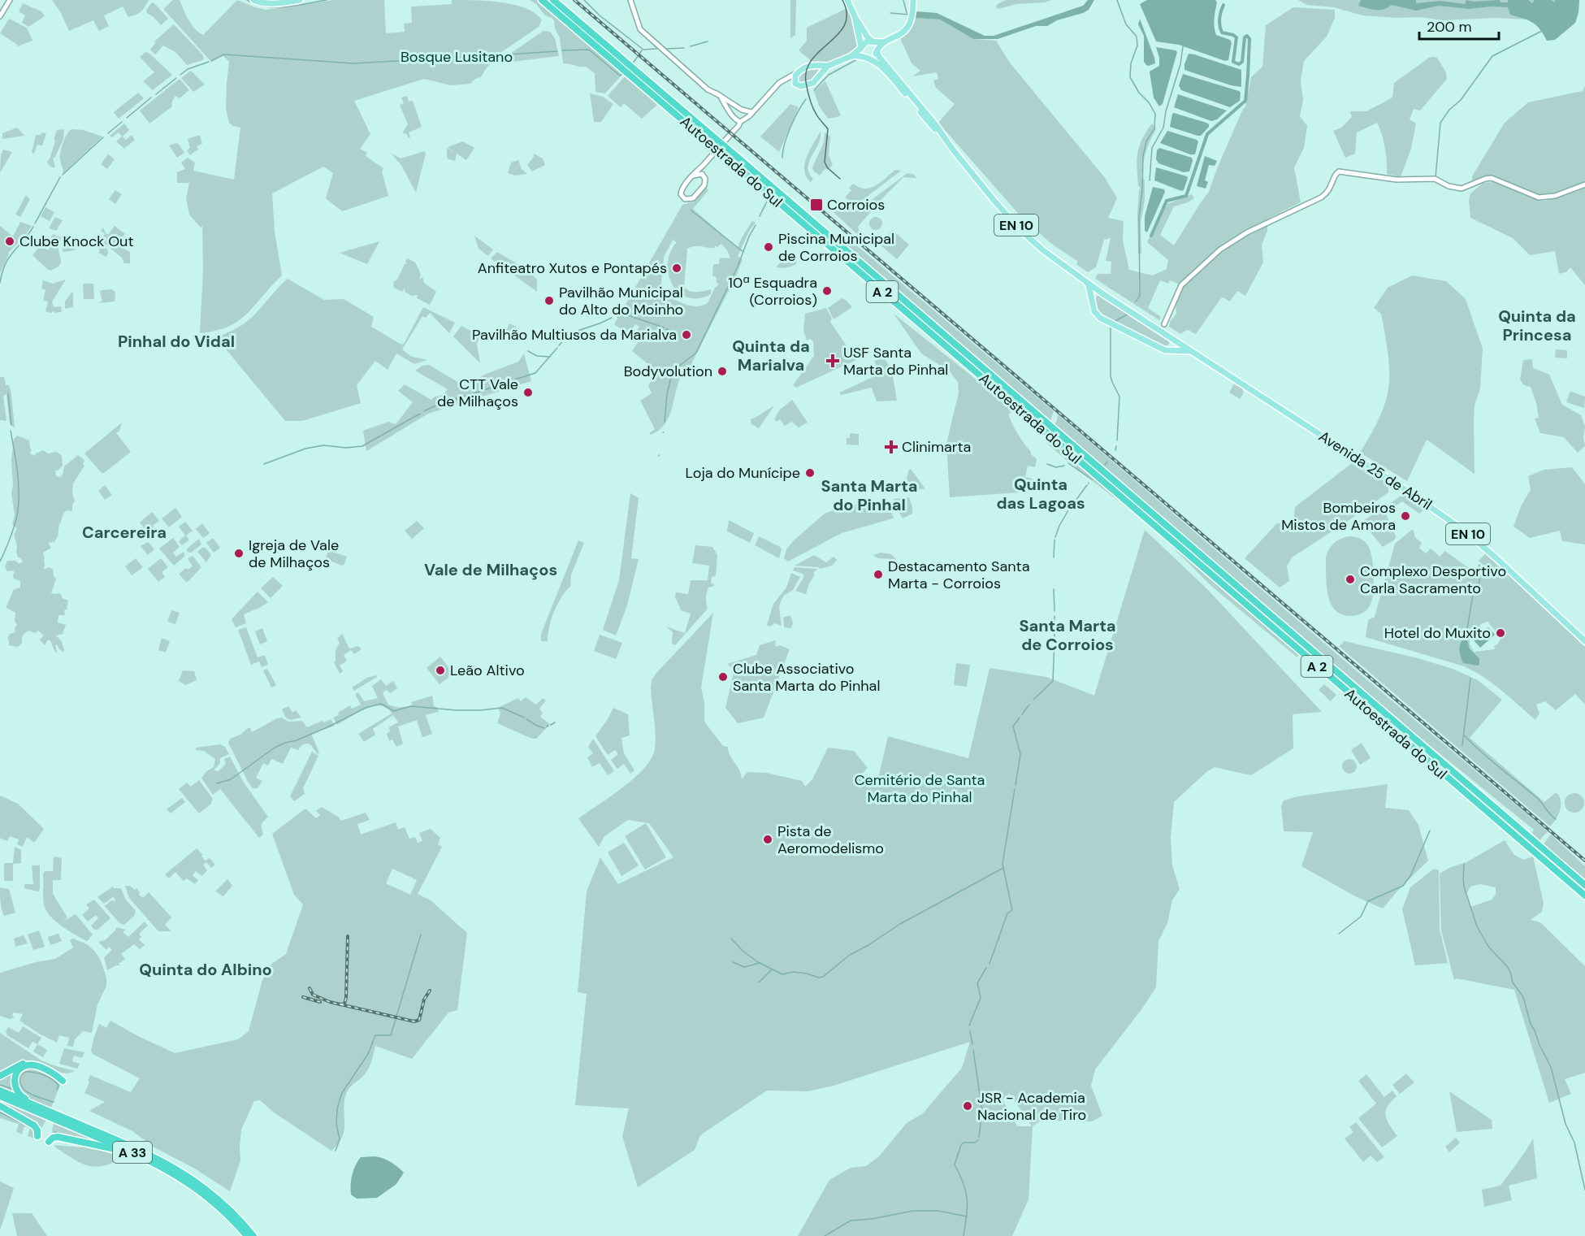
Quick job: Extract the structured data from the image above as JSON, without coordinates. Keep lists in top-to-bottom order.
{
  "streets": {
    "highway": ["Autoestrada do Sul", "A 2", "A 33"],
    "main road": ["EN 10", "Avenida 25 de Abril"]
  },
  "crossings": [
    ["EN 10", "Avenida 25 de Abril"]
  ],
  "districts": [
    "Quinta da Princesa",
    "Pinhal do Vidal",
    "Quinta da Marialva",
    "Quinta das Lagoas",
    "Santa Marta do Pinhal",
    "Carcereira",
    "Vale de Milhaços",
    "Santa Marta de Corroios",
    "Quinta do Albino"
  ],
  "parks": ["Bosque Lusitano", "Cemitério de Santa Marta do Pinhal"],
  "places": {
    "transit": ["Corroios"],
    "other": [
      "Clube Knock Out",
      "Piscina Municipal de Corroios",
      "Anfiteatro Xutos e Pontapés",
      "10ª Esquadra (Corroios)",
      "Pavilhão Municipal do Alto do Moinho",
      "Pavilhão Multiusos da Marialva",
      "Bodyvolution",
      "CTT Vale de Milhaços",
      "Loja do Munícipe",
      "Bombeiros Mistos de Amora",
      "Igreja de Vale de Milhaços",
      "Destacamento Santa Marta - Corroios",
      "Complexo Desportivo Carla Sacramento",
      "Hotel do Muxito",
      "Leão Altivo",
      "Clube Associativo Santa Marta do Pinhal",
      "Pista de Aeromodelismo",
      "JSR - Academia Nacional de Tiro"
    ],
    "health": ["USF Santa Marta do Pinhal", "Clinimarta"]
  },
  "scale_bar": "200 m"
}
